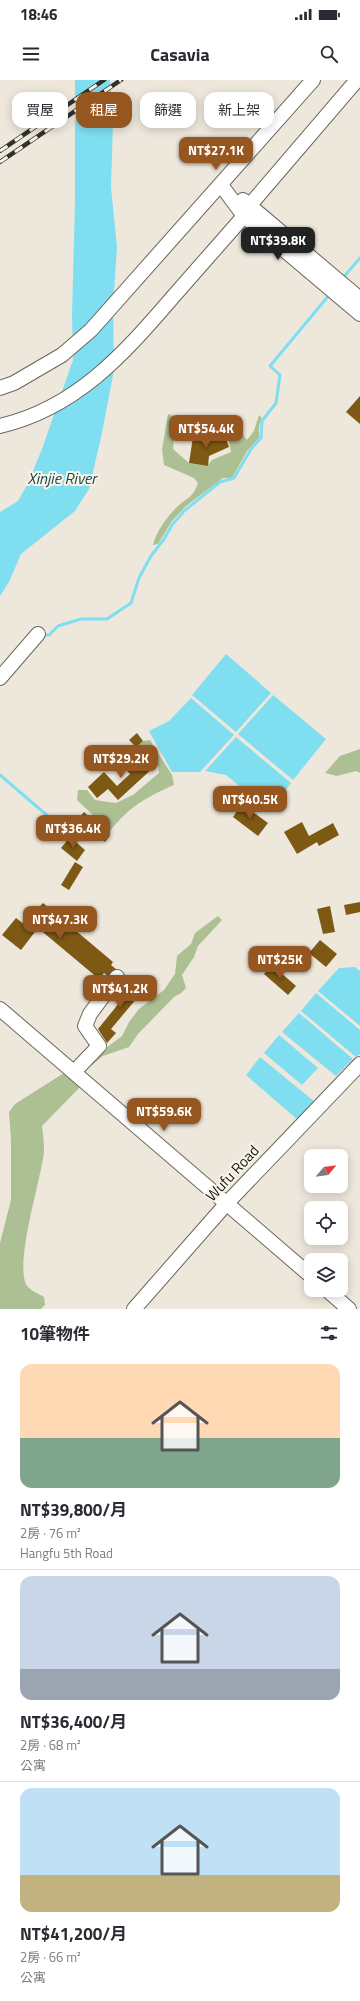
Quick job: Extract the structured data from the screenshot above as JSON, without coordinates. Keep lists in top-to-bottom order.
{
  "streets": {
    "street": ["Wufu Road"]
  },
  "water": ["Xinjie River"],
  "north": "top right",
  "page": {
    "status": "18:46",
    "header": "Casavia",
    "chip": [
      "買屋",
      "租屋",
      "篩選",
      "新上架"
    ],
    "price": [
      "NT$27.1K",
      "NT$39.8K",
      "NT$54.4K",
      "NT$29.2K",
      "NT$40.5K",
      "NT$36.4K",
      "NT$47.3K",
      "NT$25K",
      "NT$41.2K",
      "NT$59.6K"
    ],
    "heading": "10筆物件",
    "list": [
      {
        "name": "NT$39,800/月",
        "note": "2房 · 76 m² · Hangfu 5th Road"
      },
      {
        "name": "NT$36,400/月",
        "note": "2房 · 68 m² · 公寓"
      },
      {
        "name": "NT$41,200/月",
        "note": "2房 · 66 m² · 公寓"
      }
    ]
  }
}
